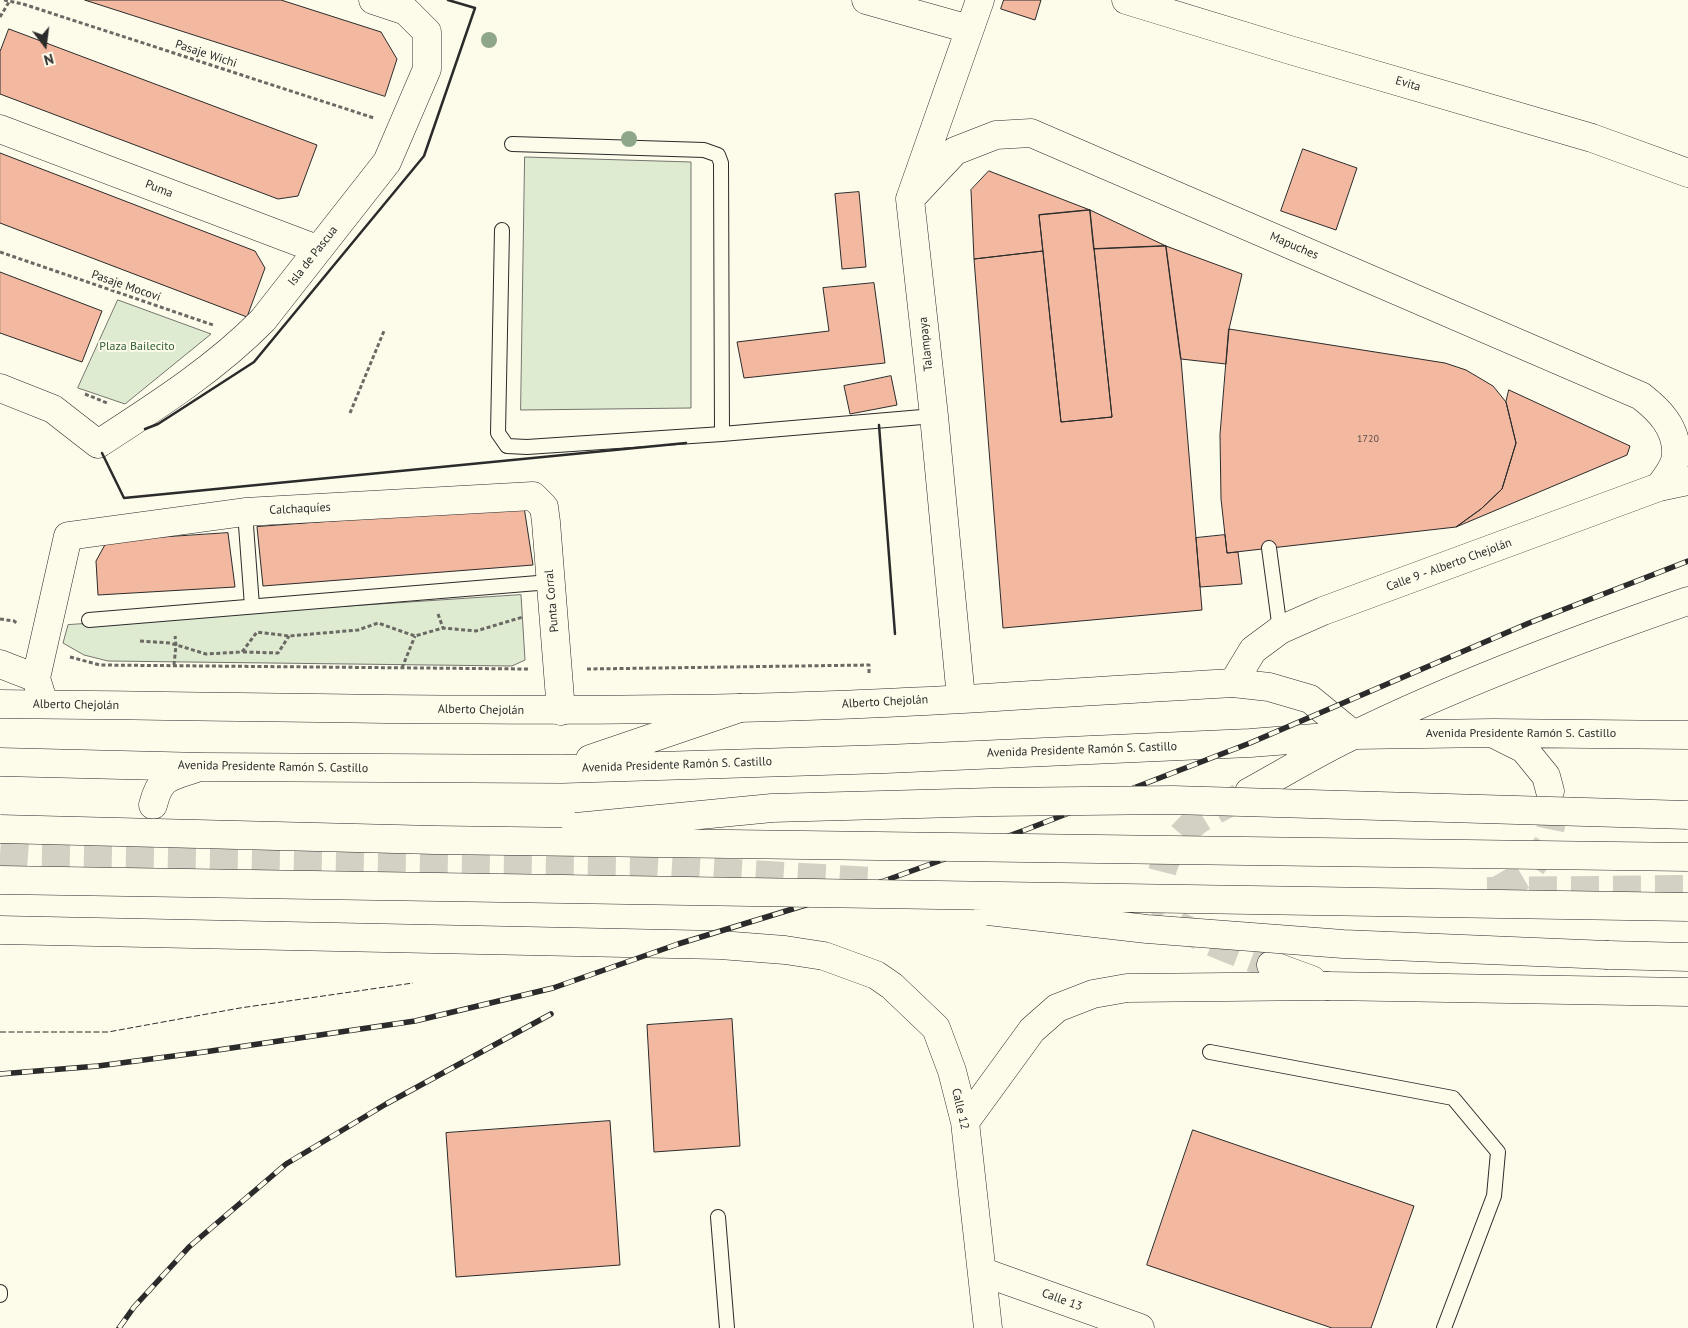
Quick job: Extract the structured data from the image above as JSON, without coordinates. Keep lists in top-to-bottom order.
{
  "streets": {
    "main road": [
      "Evita",
      "Puma",
      "Mapuches",
      "Isla de Pascua",
      "Talampaya",
      "Calchaquíes",
      "Calle 9 - Alberto Chejolán",
      "Punta Corral",
      "Alberto Chejolán",
      "Avenida Presidente Ramón S. Castillo",
      "Calle 12",
      "Calle 13"
    ],
    "path": ["Pasaje Wichi", "Pasaje Mocoví"]
  },
  "crossings": [
    ["Pasaje Wichi", "Isla de Pascua"],
    ["Puma", "Isla de Pascua"],
    ["Mapuches", "Talampaya"],
    ["Mapuches", "Calle 9 - Alberto Chejolán"],
    ["Isla de Pascua", "Pasaje Mocoví"],
    ["Talampaya", "Alberto Chejolán"],
    ["Calchaquíes", "Punta Corral"],
    ["Punta Corral", "Alberto Chejolán"],
    ["Calle 12", "Calle 13"]
  ],
  "parks": ["Plaza Bailecito"],
  "house_numbers": ["1720"],
  "north": "bottom"
}
